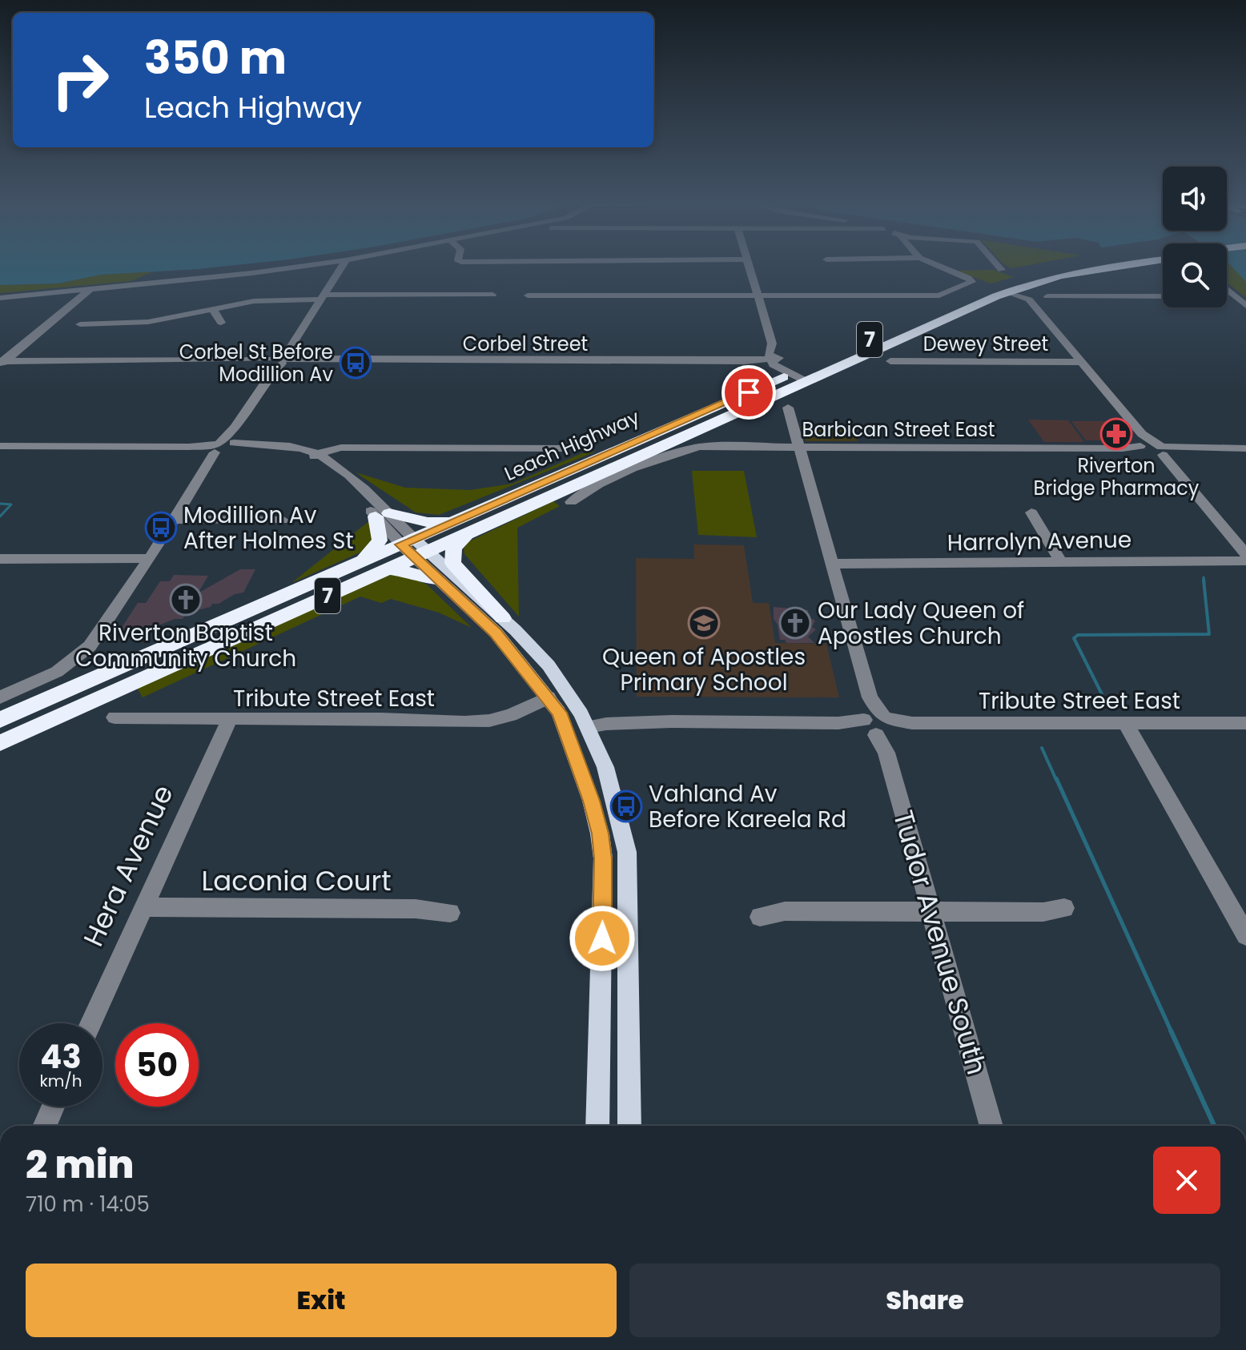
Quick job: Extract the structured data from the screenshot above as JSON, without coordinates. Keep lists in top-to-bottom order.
{
  "streets": {
    "highway": ["7", "Leach Highway"],
    "street": [
      "Corbel Street",
      "Dewey Street",
      "Barbican Street East",
      "Harrolyn Avenue",
      "Tribute Street East",
      "Hera Avenue",
      "Laconia Court",
      "Tudor Avenue South"
    ]
  },
  "crossings": [
    ["Barbican Street East", "Tudor Avenue South"],
    ["Harrolyn Avenue", "Tudor Avenue South"],
    ["Tribute Street East", "Hera Avenue"],
    ["Tribute Street East", "Tudor Avenue South"],
    ["Hera Avenue", "Laconia Court"]
  ],
  "places": {
    "bus stop": ["Corbel St Before Modillion Av", "Modillion Av After Holmes St", "Vahland Av Before Kareela Rd"],
    "pharmacy": ["Riverton Bridge Pharmacy"],
    "church": ["Riverton Baptist Community Church", "Our Lady Queen of Apostles Church"],
    "school or university": ["Queen of Apostles Primary School"]
  },
  "page": {
    "turn": ["350 m", "Leach Highway"],
    "speed": "43 km/h",
    "limit": "50",
    "heading": ["2 min", "710 m · 14:05"],
    "buttons": ["Exit", "Share"]
  }
}
